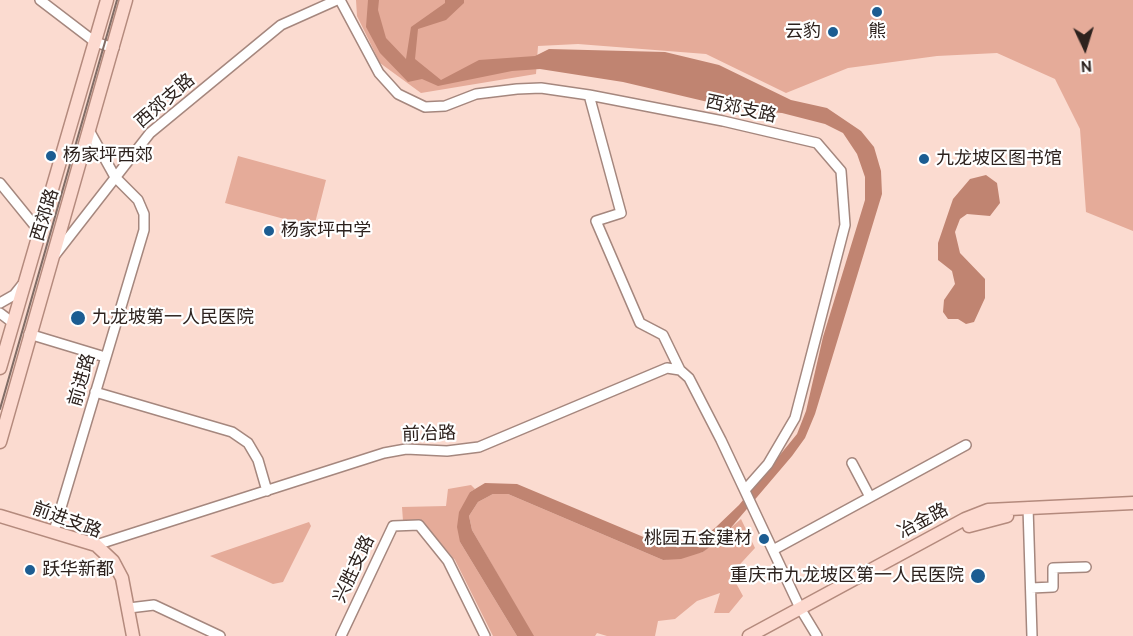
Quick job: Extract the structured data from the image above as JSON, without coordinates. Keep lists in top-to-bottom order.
{
  "streets": {
    "main road": ["西郊路", "前进支路", "冶金路"],
    "street": [
      "西郊支路",
      "前进路",
      "前冶路",
      "兴胜支路"
    ]
  },
  "crossings": [
    ["西郊支路", "西郊路"],
    ["西郊支路", "前进路"],
    ["西郊路", "前进路"],
    ["前进路", "前进支路"],
    ["前冶路", "前进支路"]
  ],
  "places": [
    "熊",
    "云豹",
    "杨家坪西郊",
    "九龙坡区图书馆",
    "杨家坪中学",
    "九龙坡第一人民医院",
    "桃园五金建材",
    "跃华新都",
    "重庆市九龙坡区第一人民医院"
  ],
  "north": "bottom"
}
